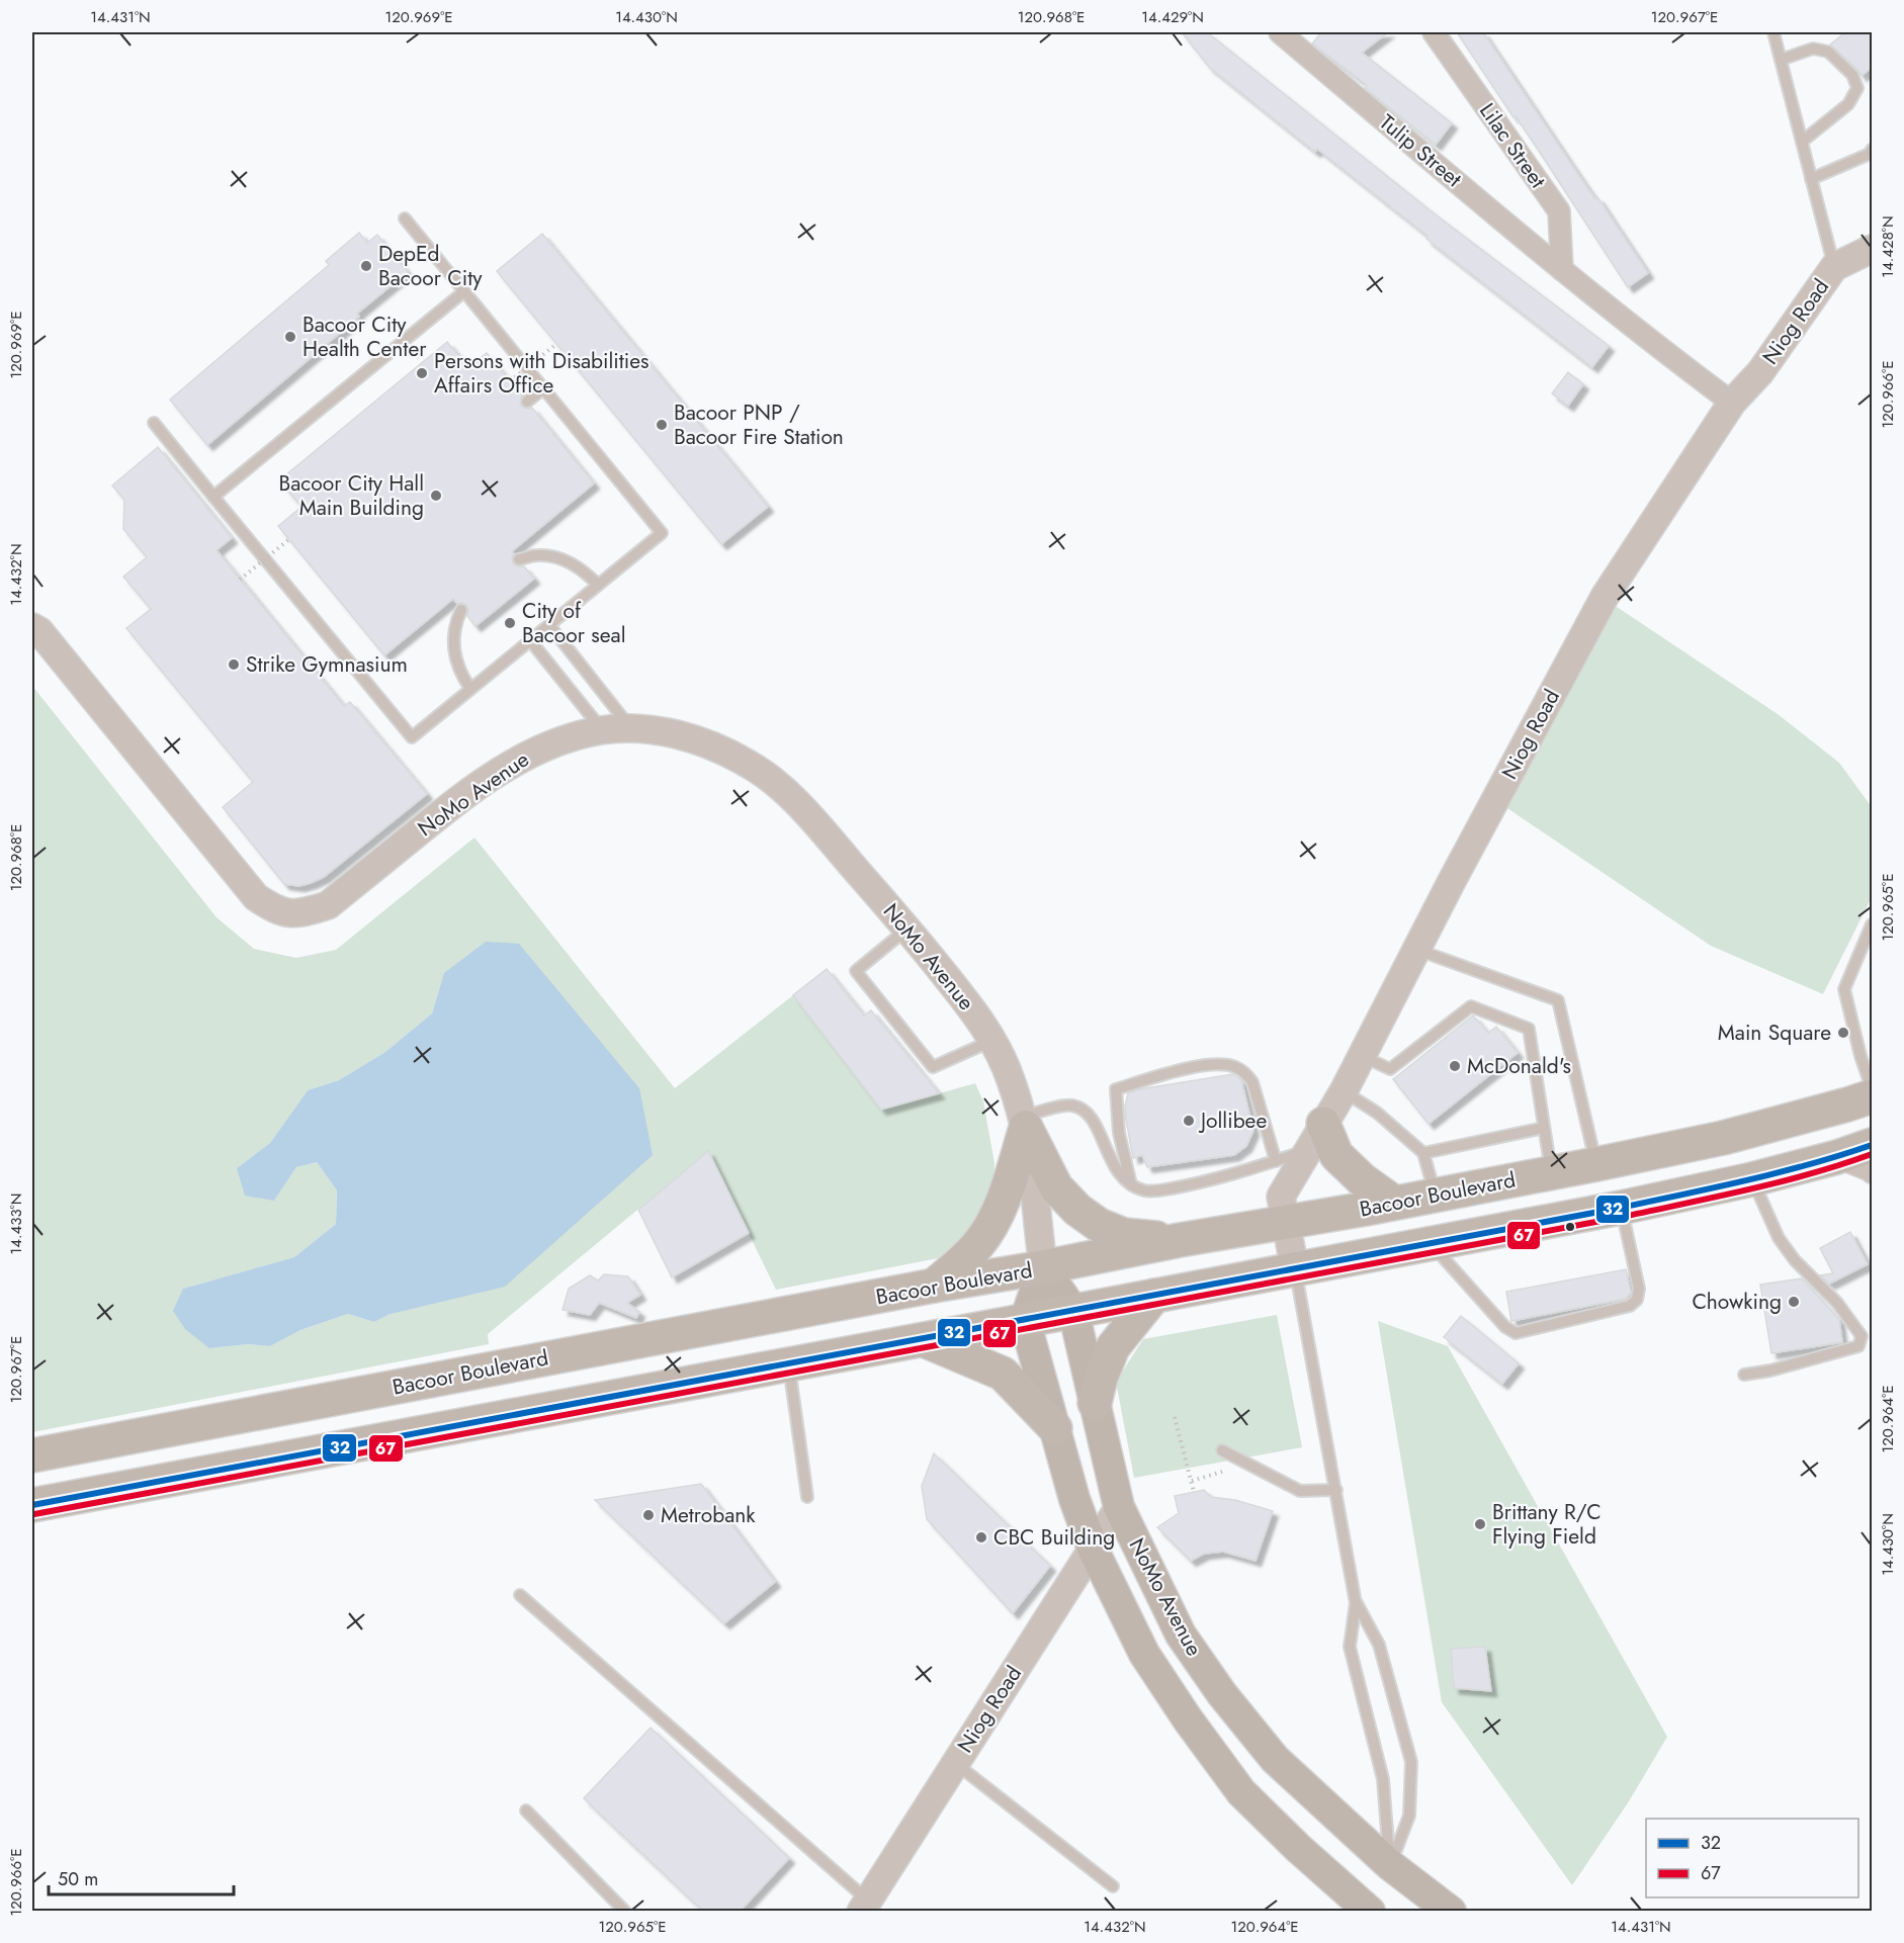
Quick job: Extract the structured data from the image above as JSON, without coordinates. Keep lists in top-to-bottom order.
{
  "streets": {
    "main road": ["NoMo Avenue", "Bacoor Boulevard"],
    "street": ["Lilac Street", "Tulip Street", "Niog Road"]
  },
  "crossings": [
    ["Lilac Street", "Tulip Street"],
    ["Tulip Street", "Niog Road"],
    ["Niog Road", "NoMo Avenue"],
    ["Niog Road", "Bacoor Boulevard"],
    ["NoMo Avenue", "Bacoor Boulevard"]
  ],
  "places": [
    "DepEd Bacoor City",
    "Bacoor City Health Center",
    "Persons with Disabilities Affairs Office",
    "Bacoor PNP / Bacoor Fire Station",
    "Bacoor City Hall Main Building",
    "City of Bacoor seal",
    "Strike Gymnasium",
    "Main Square",
    "McDonald's",
    "Jollibee",
    "Chowking",
    "Metrobank",
    "Brittany R/C Flying Field",
    "CBC Building"
  ],
  "lines": ["transit line 32", "transit line 67"],
  "legend": ["32", "67"],
  "scale_bar": "50 m",
  "coordinates": [
    "14.431°N",
    "120.969°E",
    "14.430°N",
    "120.968°E",
    "14.429°N",
    "120.967°E",
    "14.428°N",
    "120.966°E",
    "14.432°N",
    "120.965°E",
    "14.433°N",
    "120.964°E"
  ]
}
